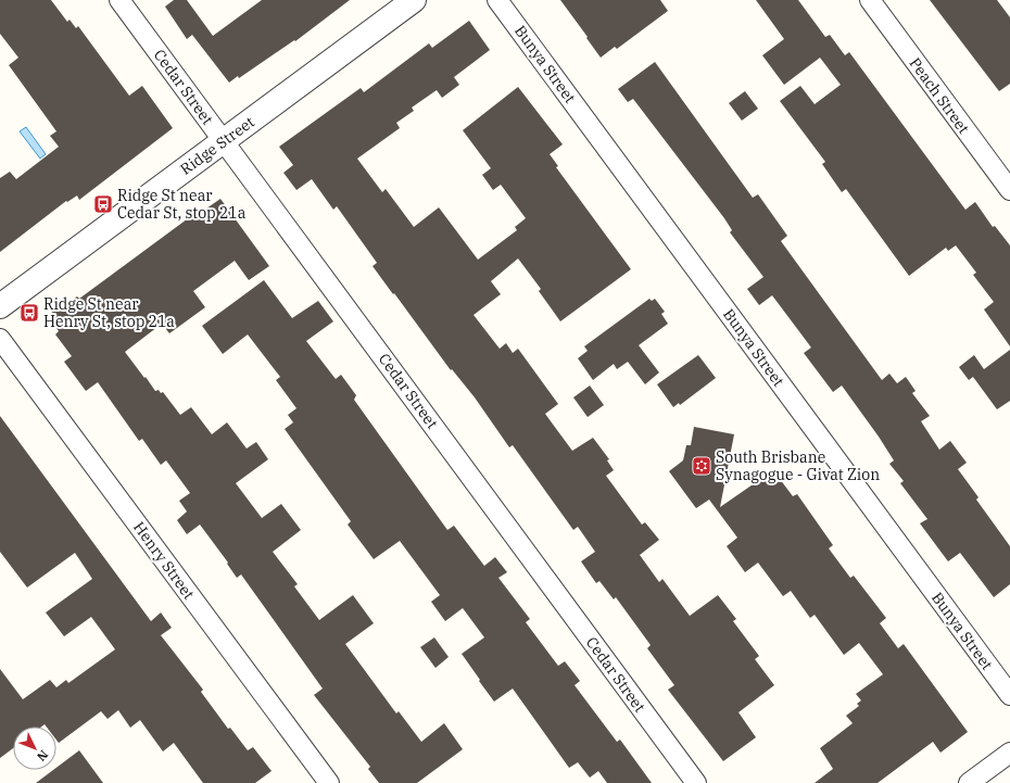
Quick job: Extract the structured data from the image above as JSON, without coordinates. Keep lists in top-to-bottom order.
{
  "streets": {
    "street": [
      "Bunya Street",
      "Cedar Street",
      "Peach Street",
      "Ridge Street",
      "Henry Street"
    ]
  },
  "crossings": [
    ["Cedar Street", "Ridge Street"]
  ],
  "places": {
    "bus stop": ["Ridge St near Cedar St, stop 21a", "Ridge St near Henry St, stop 21a"],
    "synagogue": ["South Brisbane Synagogue - Givat Zion"]
  },
  "north": "bottom right"
}
